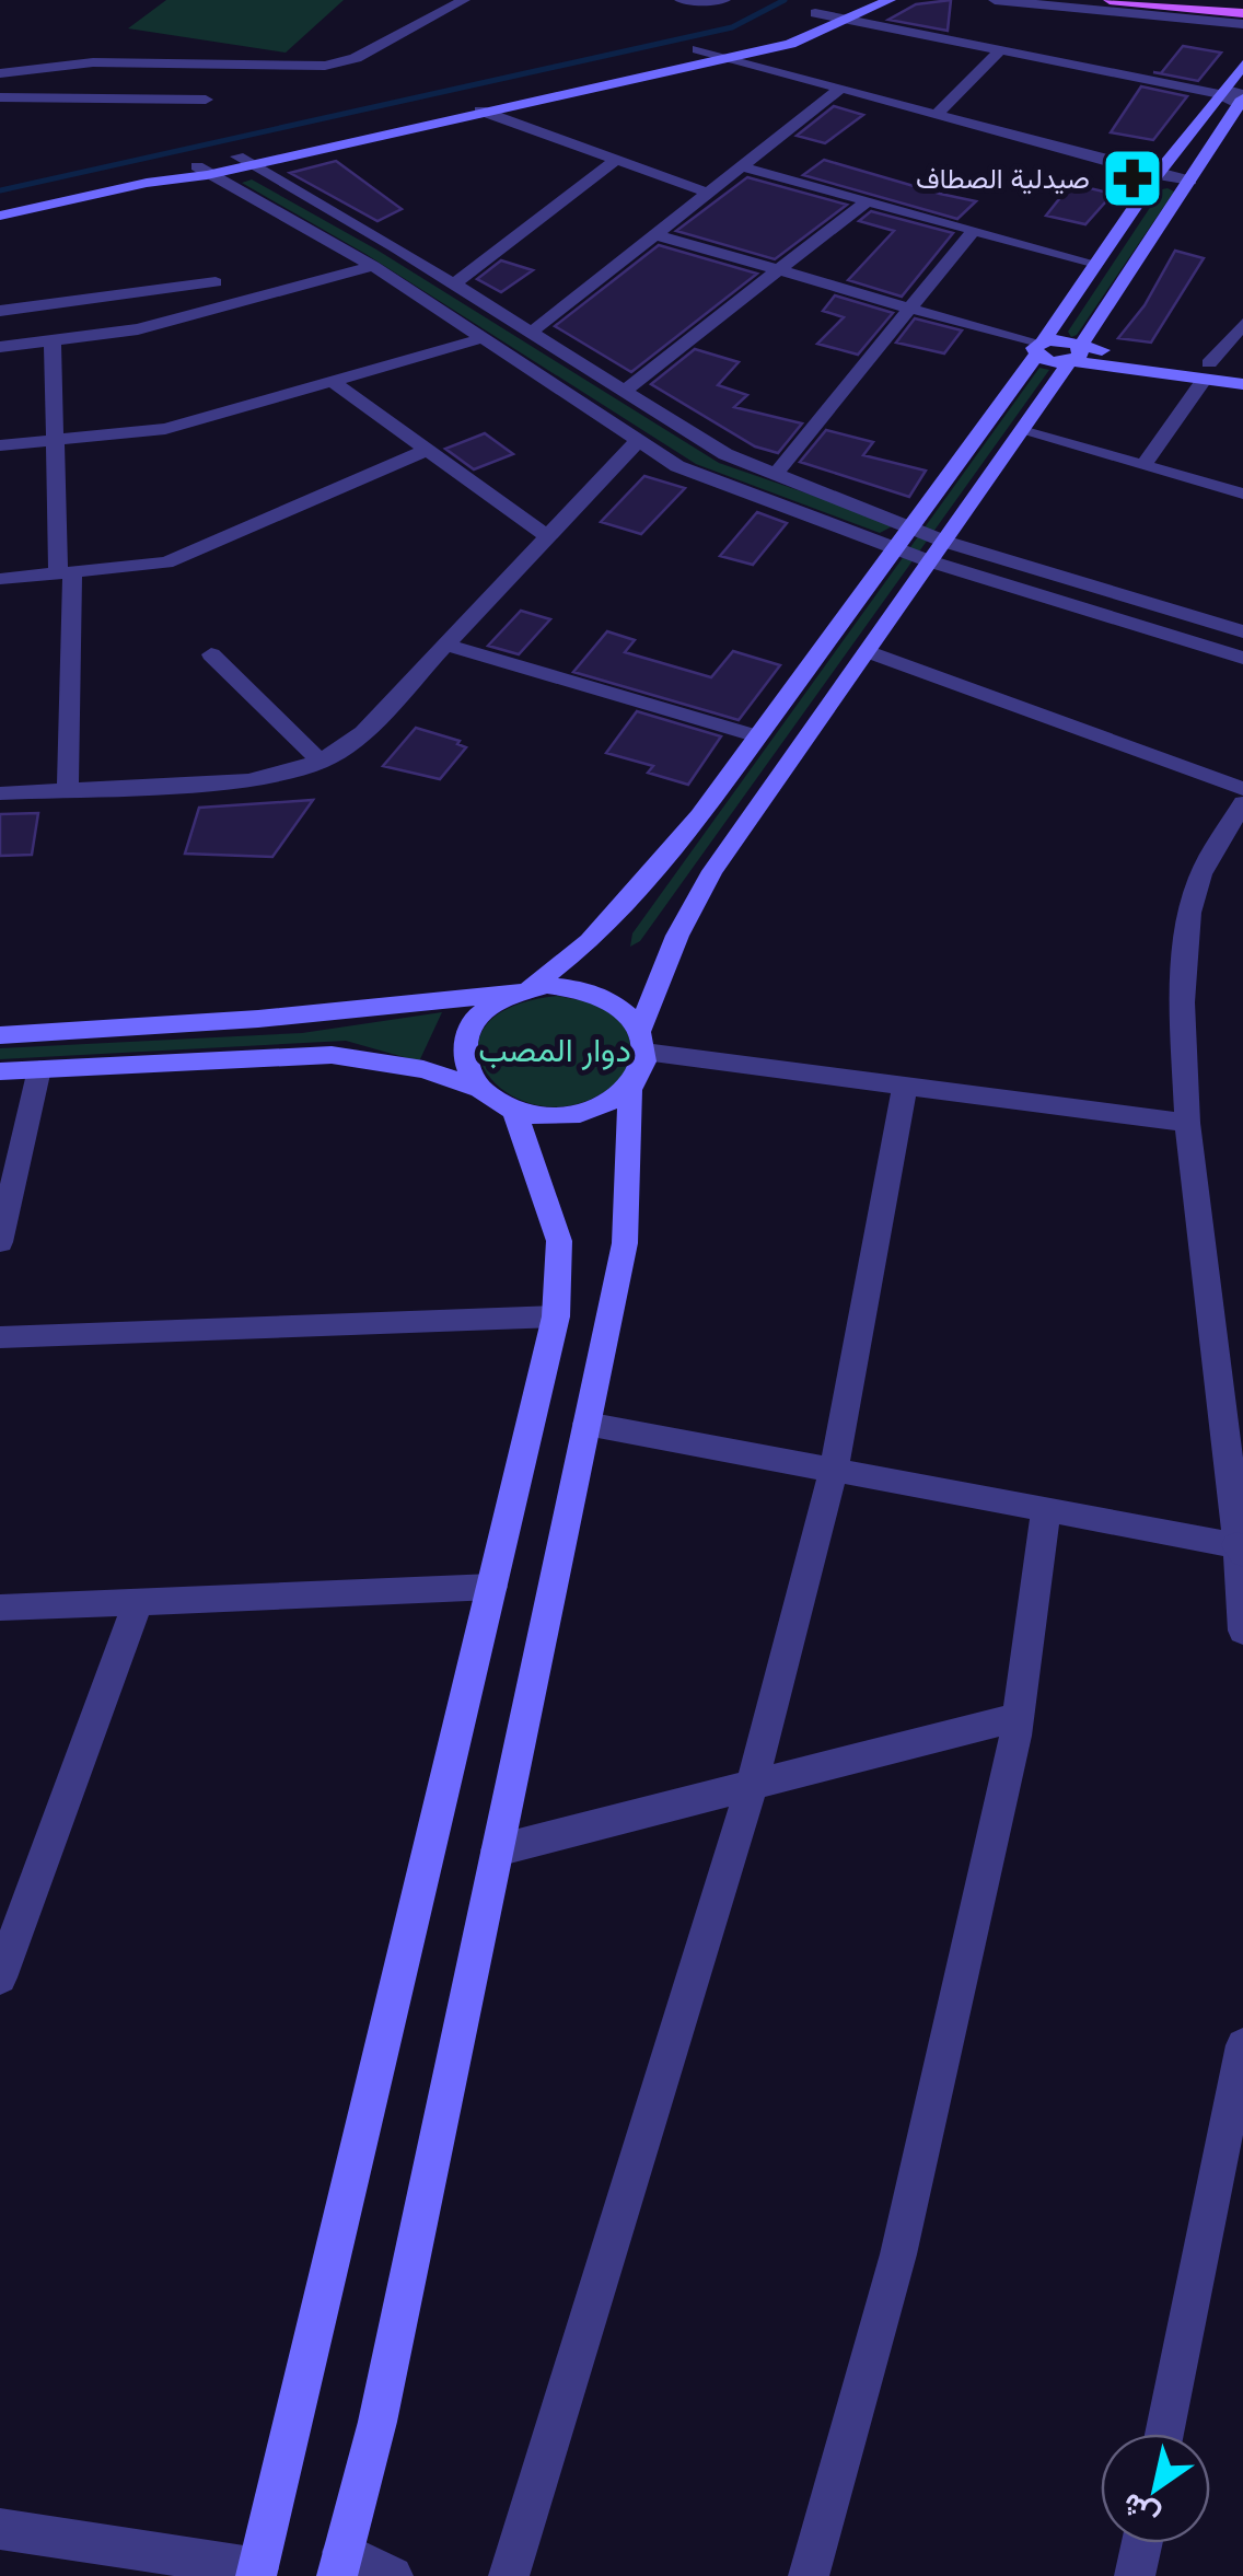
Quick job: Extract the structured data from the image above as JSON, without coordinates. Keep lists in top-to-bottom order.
{
  "parks": ["دوار المصب"],
  "places": {
    "pharmacy": ["صيدلية الصطاف"]
  },
  "north": "bottom left"
}
